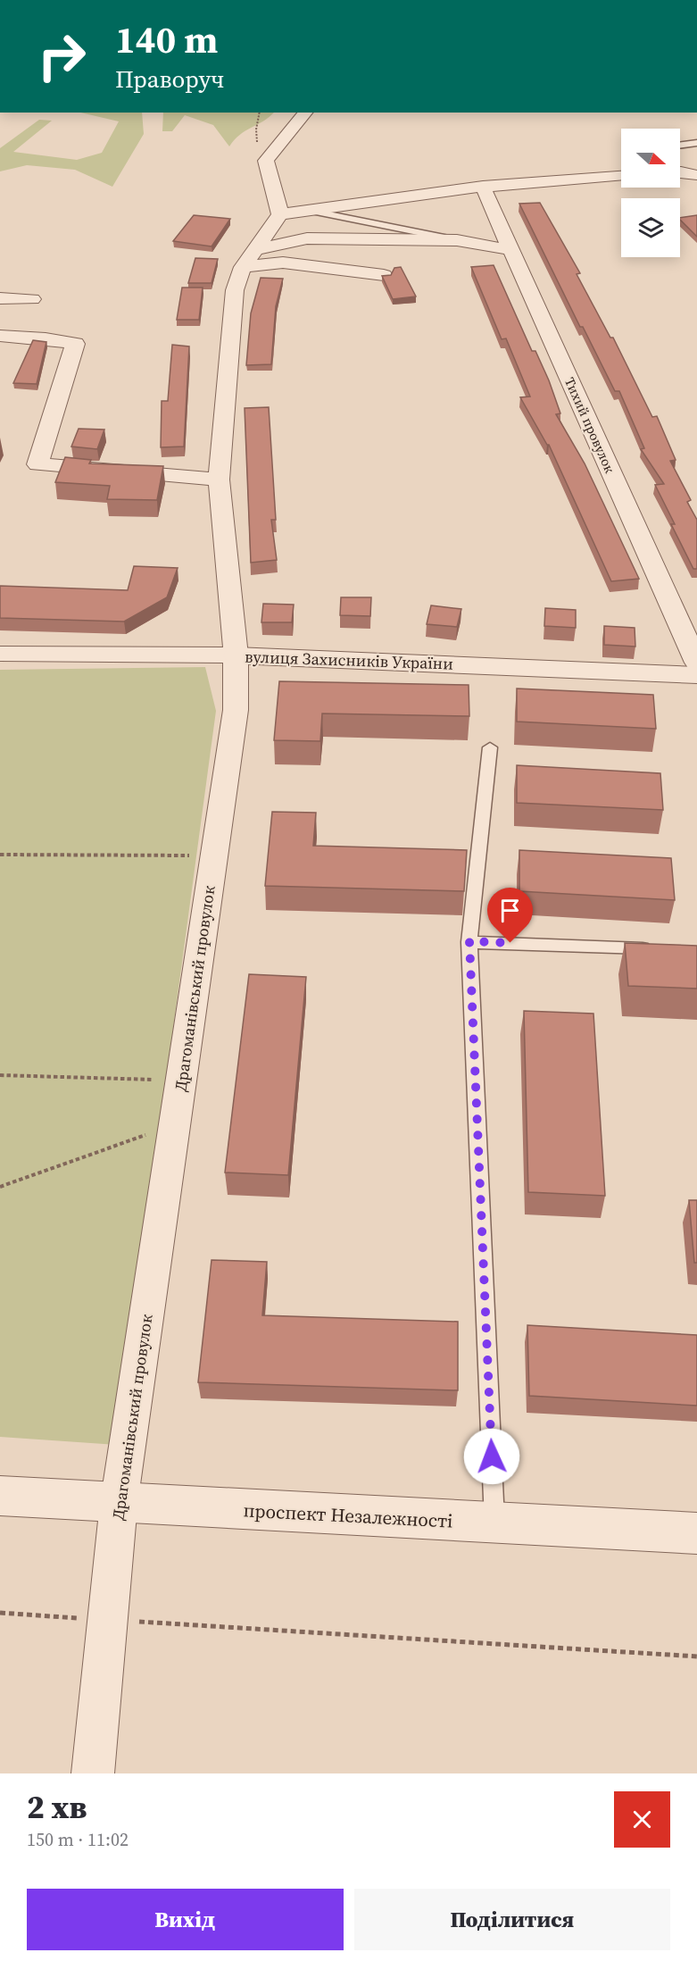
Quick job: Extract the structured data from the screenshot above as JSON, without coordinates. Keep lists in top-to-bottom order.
{
  "streets": {
    "street": [
      "Тихий провулок",
      "вулиця Захисників України",
      "Драгоманівський провулок",
      "проспект Незалежності"
    ]
  },
  "crossings": [
    ["вулиця Захисників України", "Драгоманівський провулок"],
    ["Драгоманівський провулок", "проспект Незалежності"]
  ],
  "north": "right",
  "page": {
    "turn": ["140 m", "Праворуч"],
    "heading": ["2 хв", "150 m · 11:02"],
    "buttons": ["Вихід", "Поділитися"]
  }
}
